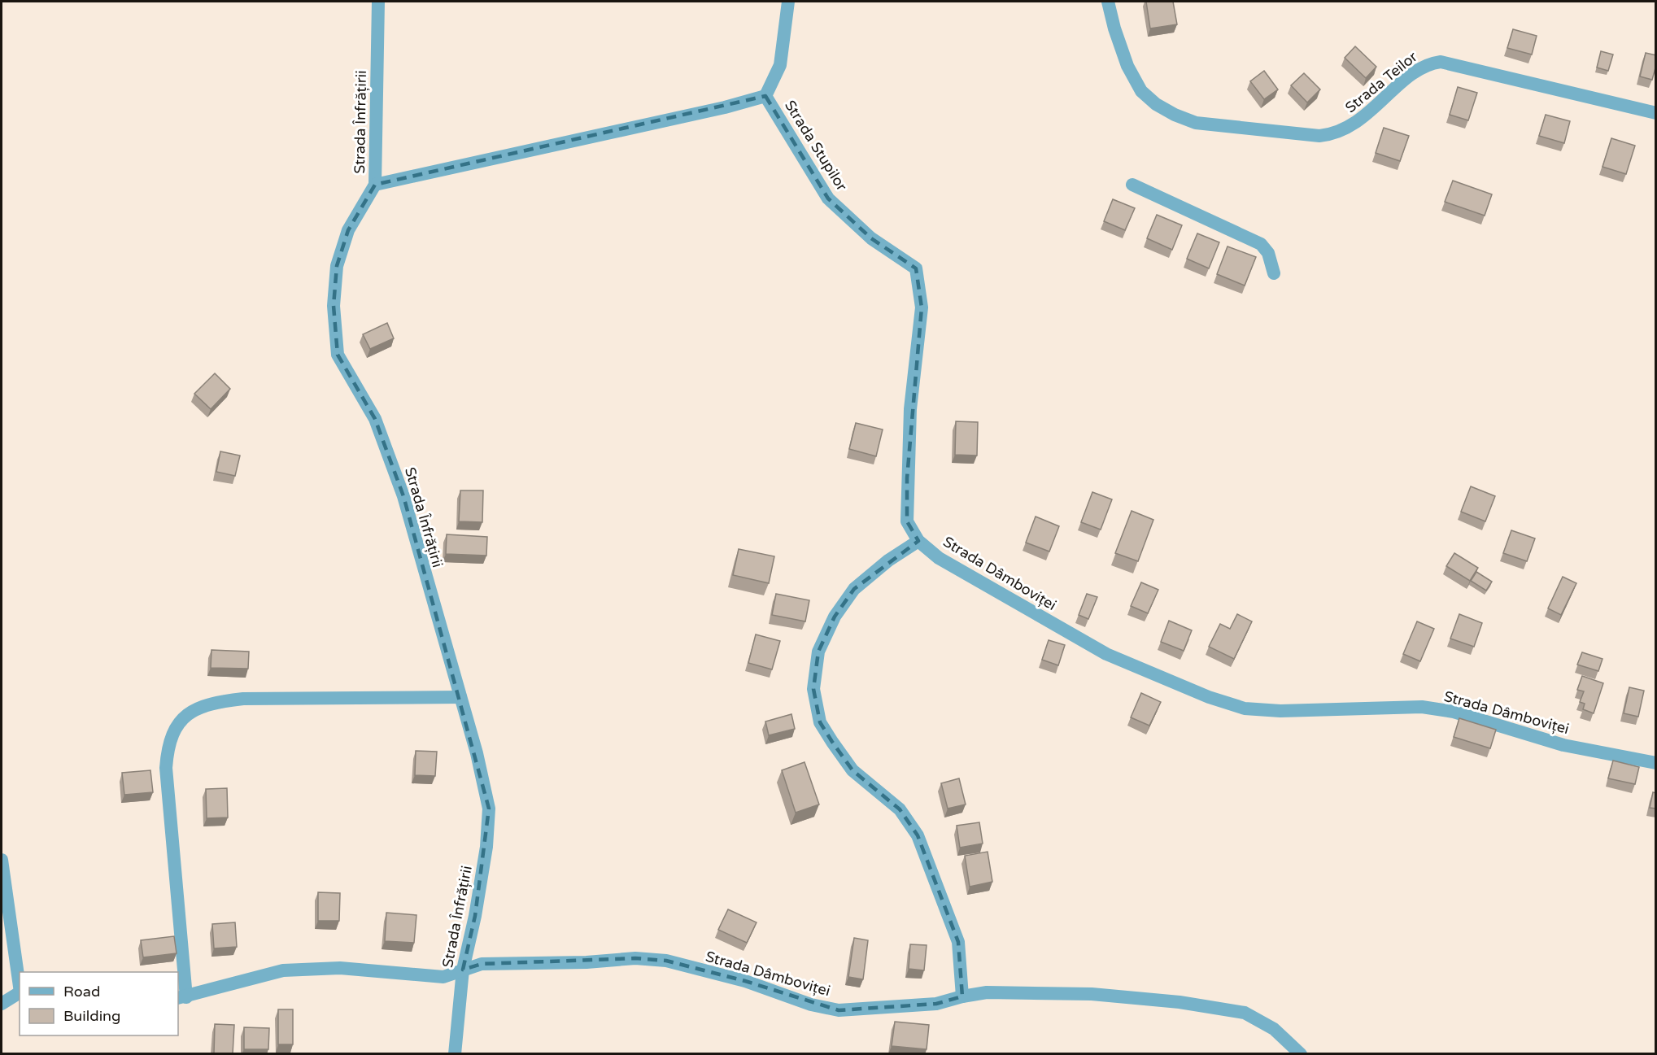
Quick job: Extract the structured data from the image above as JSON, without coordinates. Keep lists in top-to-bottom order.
{
  "streets": {
    "street": [
      "Strada Teilor",
      "Strada Înfrățirii",
      "Strada Stupilor",
      "Strada Dâmboviței"
    ]
  },
  "crossings": [
    ["Strada Înfrățirii", "Strada Stupilor"],
    ["Strada Înfrățirii", "Strada Dâmboviței"],
    ["Strada Stupilor", "Strada Dâmboviței"]
  ],
  "legend": ["Road", "Building"]
}
